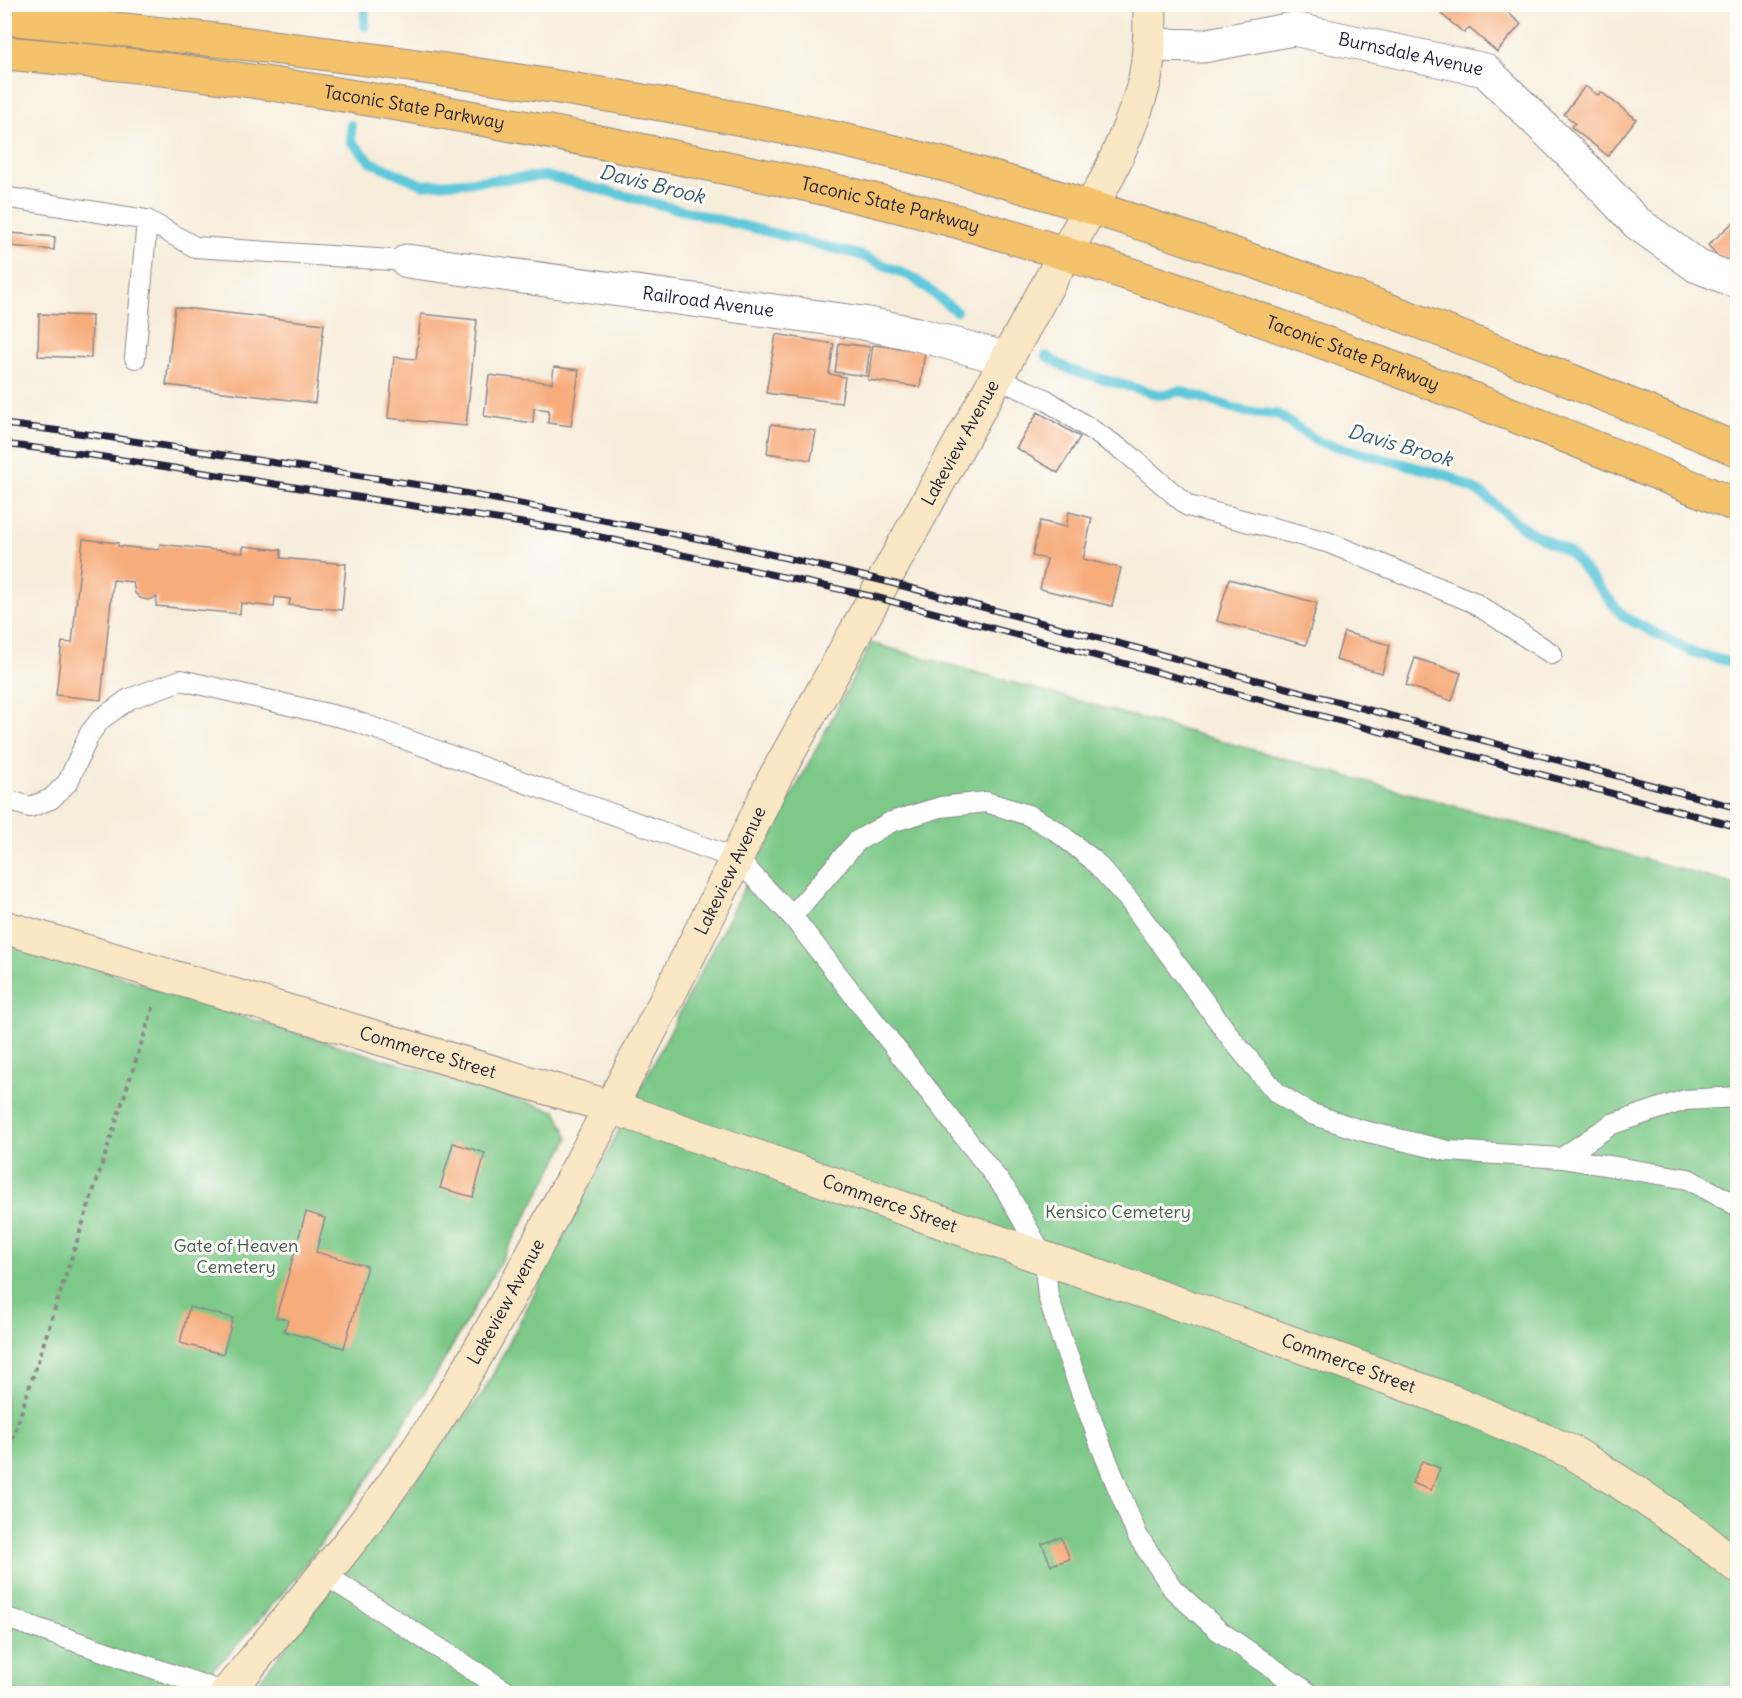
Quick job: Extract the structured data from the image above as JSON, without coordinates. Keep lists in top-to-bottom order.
{
  "streets": {
    "highway": ["Taconic State Parkway"],
    "street": [
      "Burnsdale Avenue",
      "Railroad Avenue",
      "Lakeview Avenue",
      "Commerce Street"
    ]
  },
  "crossings": [
    ["Burnsdale Avenue", "Lakeview Avenue"],
    ["Taconic State Parkway", "Lakeview Avenue"],
    ["Railroad Avenue", "Lakeview Avenue"],
    ["Lakeview Avenue", "Commerce Street"]
  ],
  "water": ["Davis Brook"],
  "parks": ["Kensico Cemetery", "Gate of Heaven Cemetery"]
}
